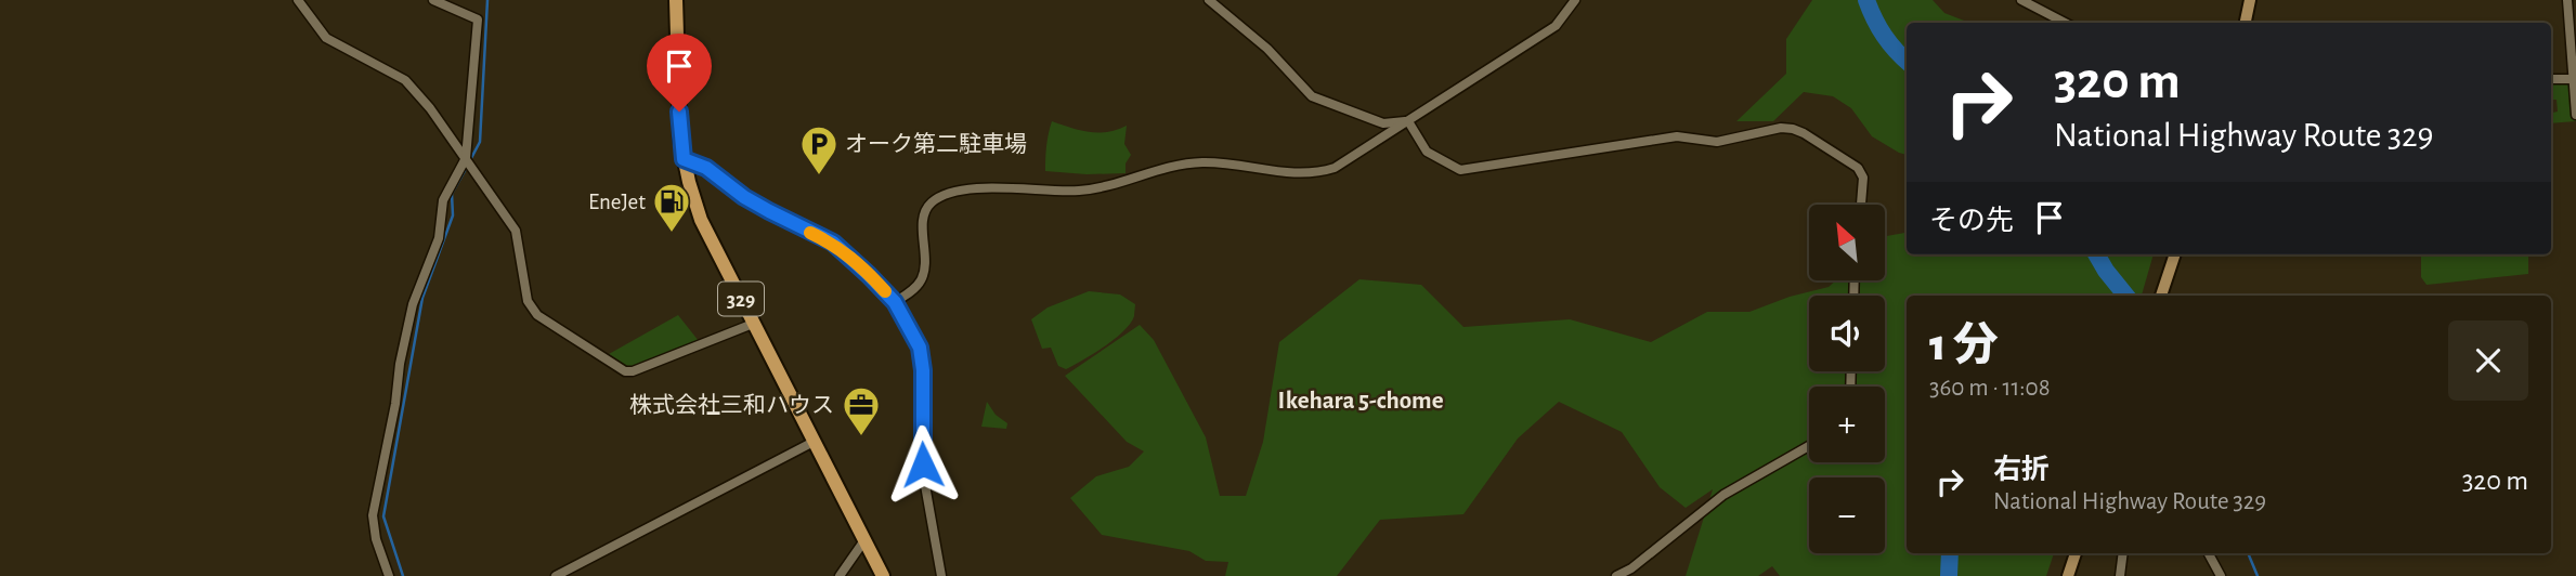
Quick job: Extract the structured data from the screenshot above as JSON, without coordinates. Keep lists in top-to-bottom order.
{
  "streets": {
    "highway": ["329"]
  },
  "districts": ["Ikehara 5-chome"],
  "places": {
    "parking": ["オーク第二駐車場"],
    "fuel station": ["EneJet"],
    "office": ["株式会社三和ハウス"]
  },
  "north": "top left",
  "page": {
    "turn": ["320 m", "National Highway Route 329"],
    "then": "その先",
    "map_buttons": ["+", "−"],
    "heading": ["1 分", "360 m · 11:08"],
    "list": [
      {
        "name": "右折",
        "note": "National Highway Route 329",
        "value": "320 m"
      }
    ]
  }
}
